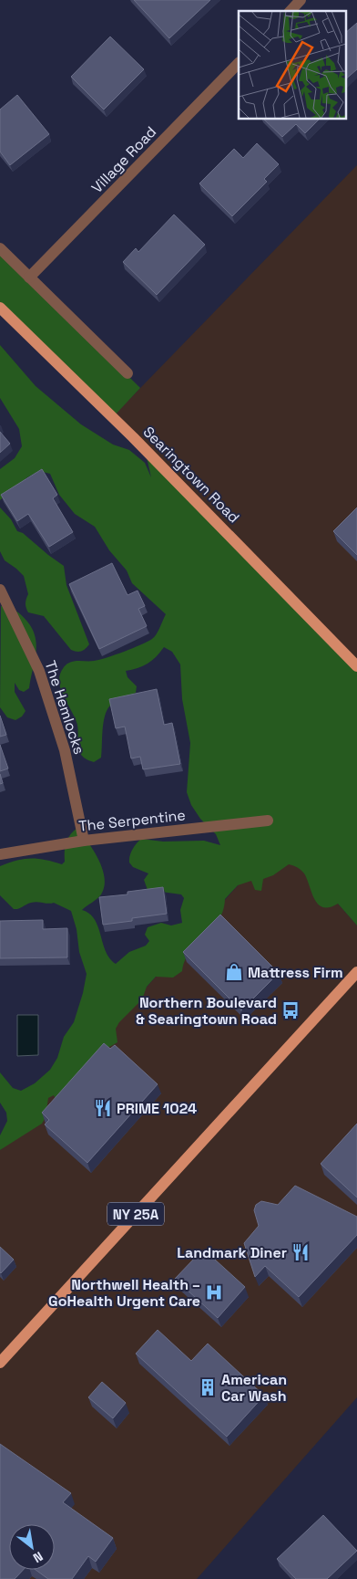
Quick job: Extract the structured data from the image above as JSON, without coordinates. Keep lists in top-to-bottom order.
{
  "streets": {
    "main road": ["Searingtown Road", "NY 25A"],
    "street": ["Village Road", "The Hemlocks", "The Serpentine"]
  },
  "crossings": [
    ["The Hemlocks", "The Serpentine"]
  ],
  "places": {
    "shop": ["Mattress Firm"],
    "bus stop": ["Northern Boulevard & Searingtown Road"],
    "restaurant": ["PRIME 1024", "Landmark Diner"],
    "hospital": ["Northwell Health – GoHealth Urgent Care"],
    "building": ["American Car Wash"]
  },
  "north": "bottom right"
}
